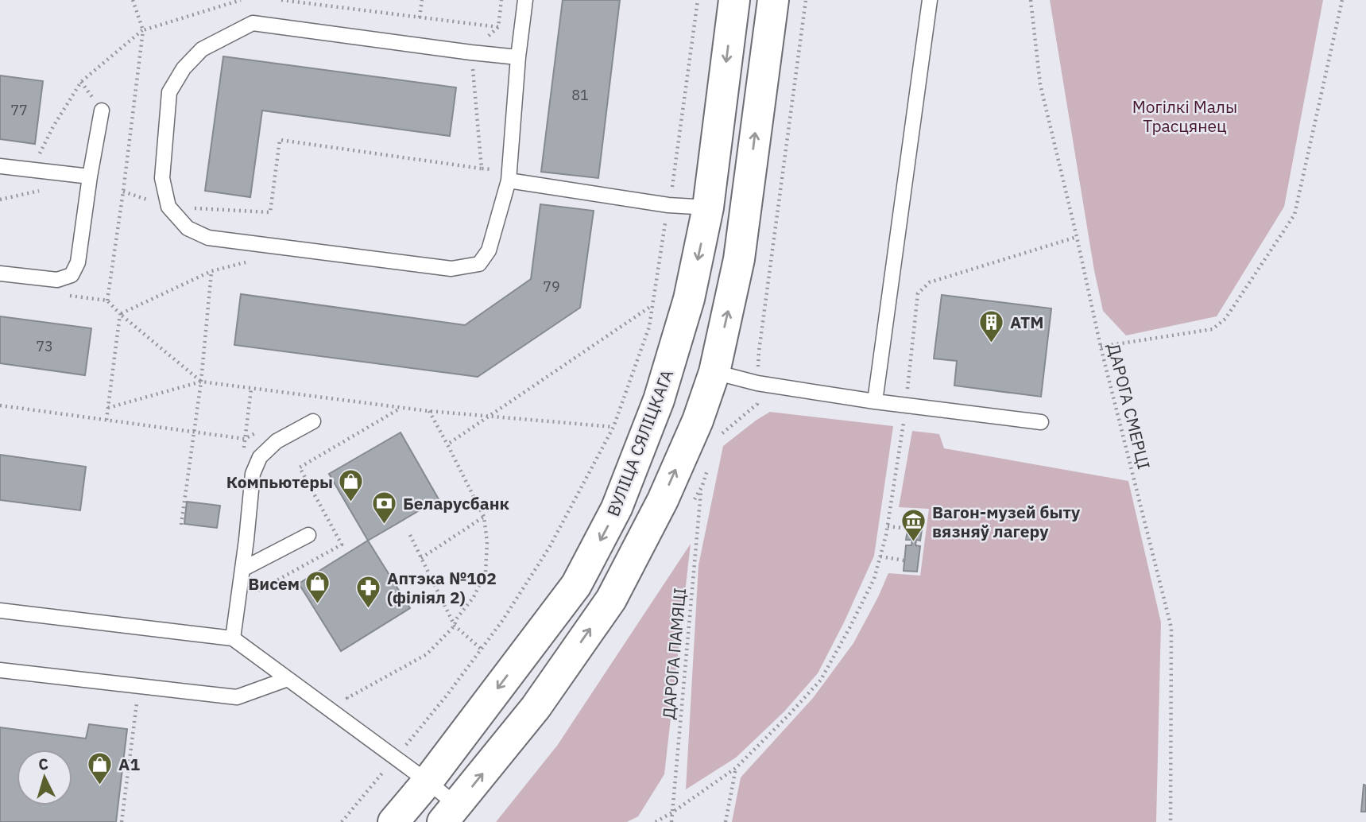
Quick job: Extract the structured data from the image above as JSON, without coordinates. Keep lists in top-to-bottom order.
{
  "streets": {
    "main road": ["ВУЛІЦА СЯЛІЦКАГА"],
    "path": ["ДАРОГА СМЕРЦІ", "ДАРОГА ПАМЯЦІ"]
  },
  "parks": ["Могілкі Малы Трасцянец"],
  "places": {
    "building": ["АТМ"],
    "shop": ["Компьютеры", "Висем", "A1"],
    "bank": ["Беларусбанк"],
    "museum": ["Вагон-музей быту вязняў лагеру"],
    "pharmacy": ["Аптэка №102 (філіял 2)"]
  },
  "house_numbers": [
    "81",
    "77",
    "79",
    "73"
  ],
  "north": "top"
}
